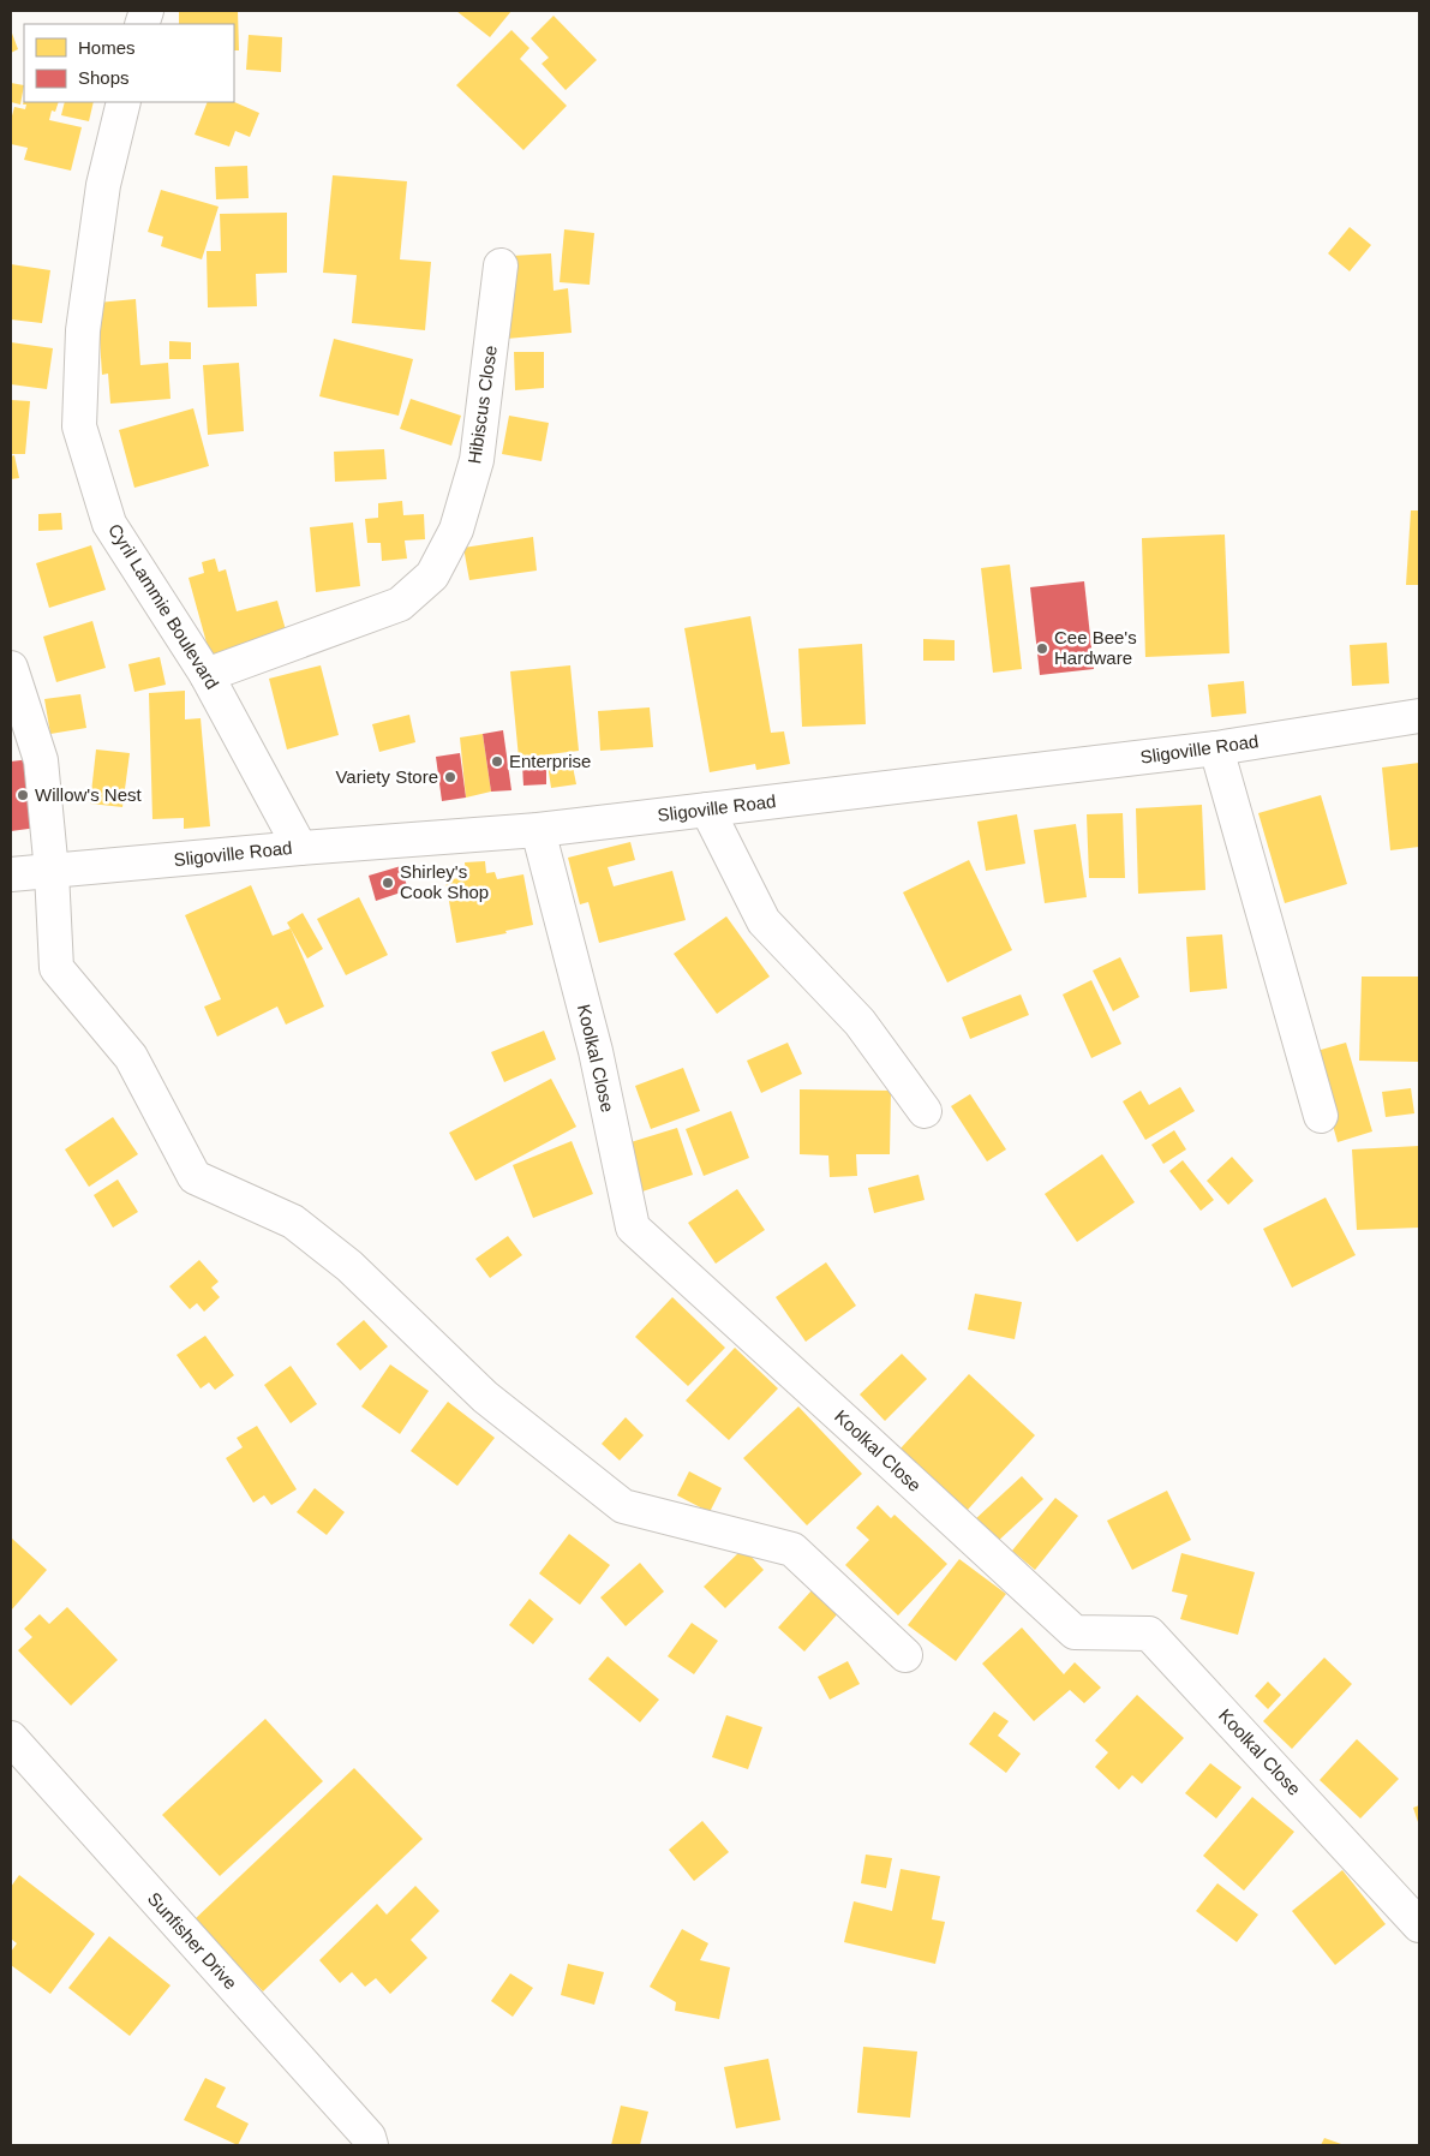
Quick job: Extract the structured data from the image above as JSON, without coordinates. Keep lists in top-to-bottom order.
{
  "streets": {
    "street": [
      "Hibiscus Close",
      "Cyril Lammie Boulevard",
      "Sligoville Road",
      "Koolkal Close",
      "Sunfisher Drive"
    ]
  },
  "crossings": [
    ["Hibiscus Close", "Cyril Lammie Boulevard"],
    ["Cyril Lammie Boulevard", "Sligoville Road"],
    ["Sligoville Road", "Koolkal Close"]
  ],
  "places": [
    "Cee Bee's Hardware",
    "Enterprise",
    "Variety Store",
    "Willow's Nest",
    "Shirley's Cook Shop"
  ],
  "legend": ["Homes", "Shops"]
}
